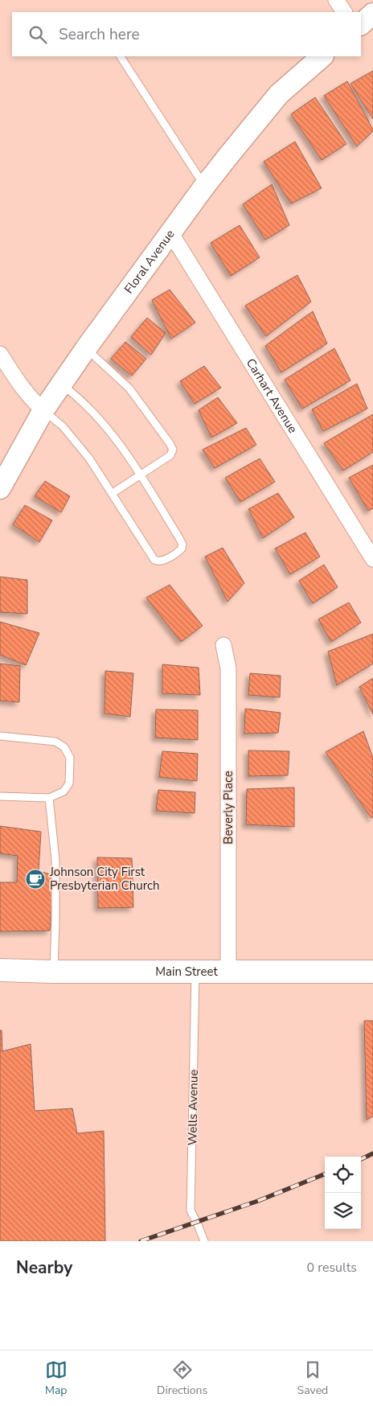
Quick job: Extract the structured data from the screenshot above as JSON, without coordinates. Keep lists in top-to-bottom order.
{
  "streets": {
    "main road": ["Main Street"],
    "street": ["Floral Avenue", "Carhart Avenue", "Beverly Place"],
    "lane": ["Wells Avenue"]
  },
  "crossings": [
    ["Floral Avenue", "Carhart Avenue"],
    ["Beverly Place", "Main Street"],
    ["Main Street", "Wells Avenue"]
  ],
  "places": {
    "cafe": ["Johnson City First Presbyterian Church"]
  },
  "page": {
    "search": "Search here",
    "heading": ["Nearby", "0 results"],
    "nav": ["Map", "Directions", "Saved"]
  }
}
